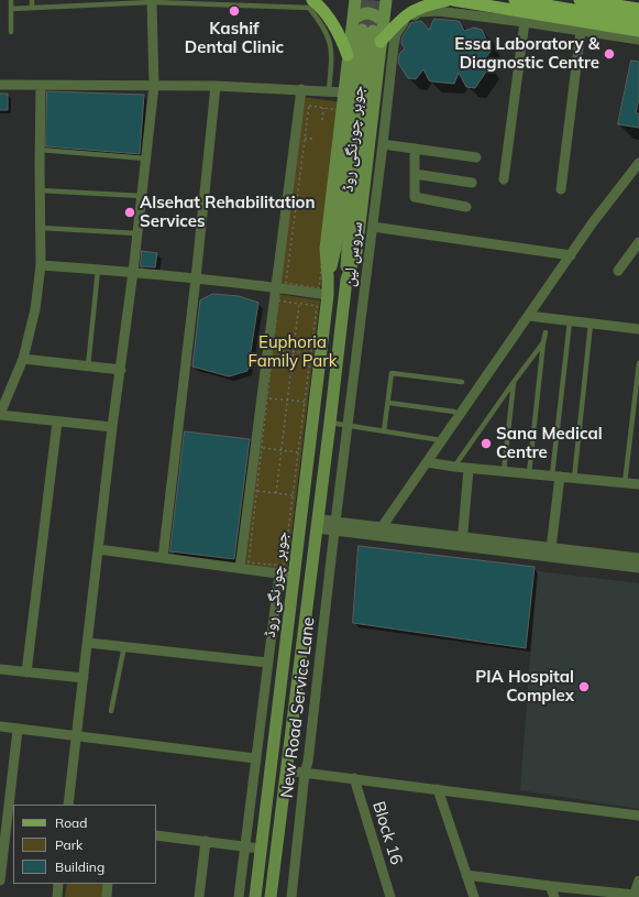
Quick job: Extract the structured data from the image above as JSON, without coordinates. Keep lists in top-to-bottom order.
{
  "streets": {
    "main road": ["جوہر چورنگی روڈ"],
    "street": ["سروس لین", "New Road Service Lane", "Block 16"]
  },
  "crossings": [
    ["جوہر چورنگی روڈ", "سروس لین"],
    ["سروس لین", "New Road Service Lane"]
  ],
  "parks": ["Euphoria Family Park"],
  "places": [
    "Kashif Dental Clinic",
    "Essa Laboratory & Diagnostic Centre",
    "Alsehat Rehabilitation Services",
    "Sana Medical Centre",
    "PIA Hospital Complex"
  ],
  "legend": ["Road", "Park", "Building"]
}
